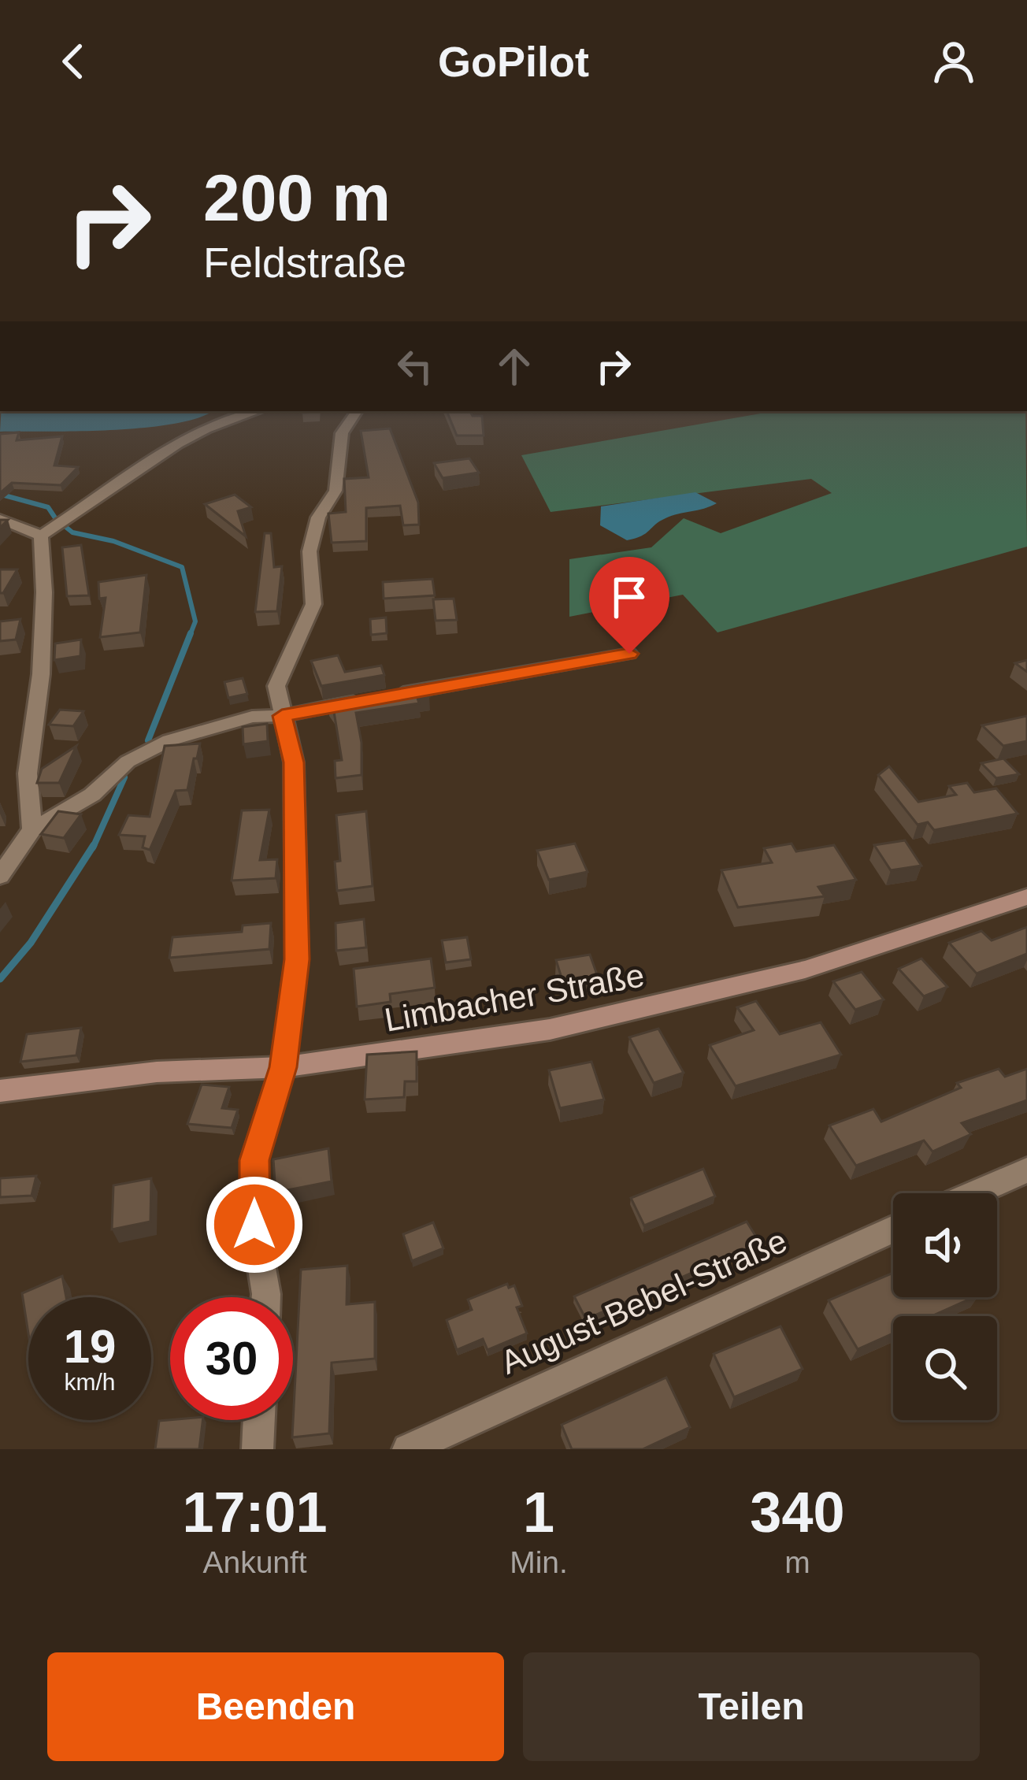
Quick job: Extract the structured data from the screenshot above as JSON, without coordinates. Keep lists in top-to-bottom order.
{
  "streets": {
    "street": ["Limbacher Straße", "August-Bebel-Straße"]
  },
  "page": {
    "header": "GoPilot",
    "turn": ["200 m", "Feldstraße"],
    "speed": "19 km/h",
    "limit": "30",
    "eta": [
      "17:01",
      "Ankunft",
      "1",
      "Min.",
      "340",
      "m"
    ],
    "buttons": ["Beenden", "Teilen"]
  }
}
